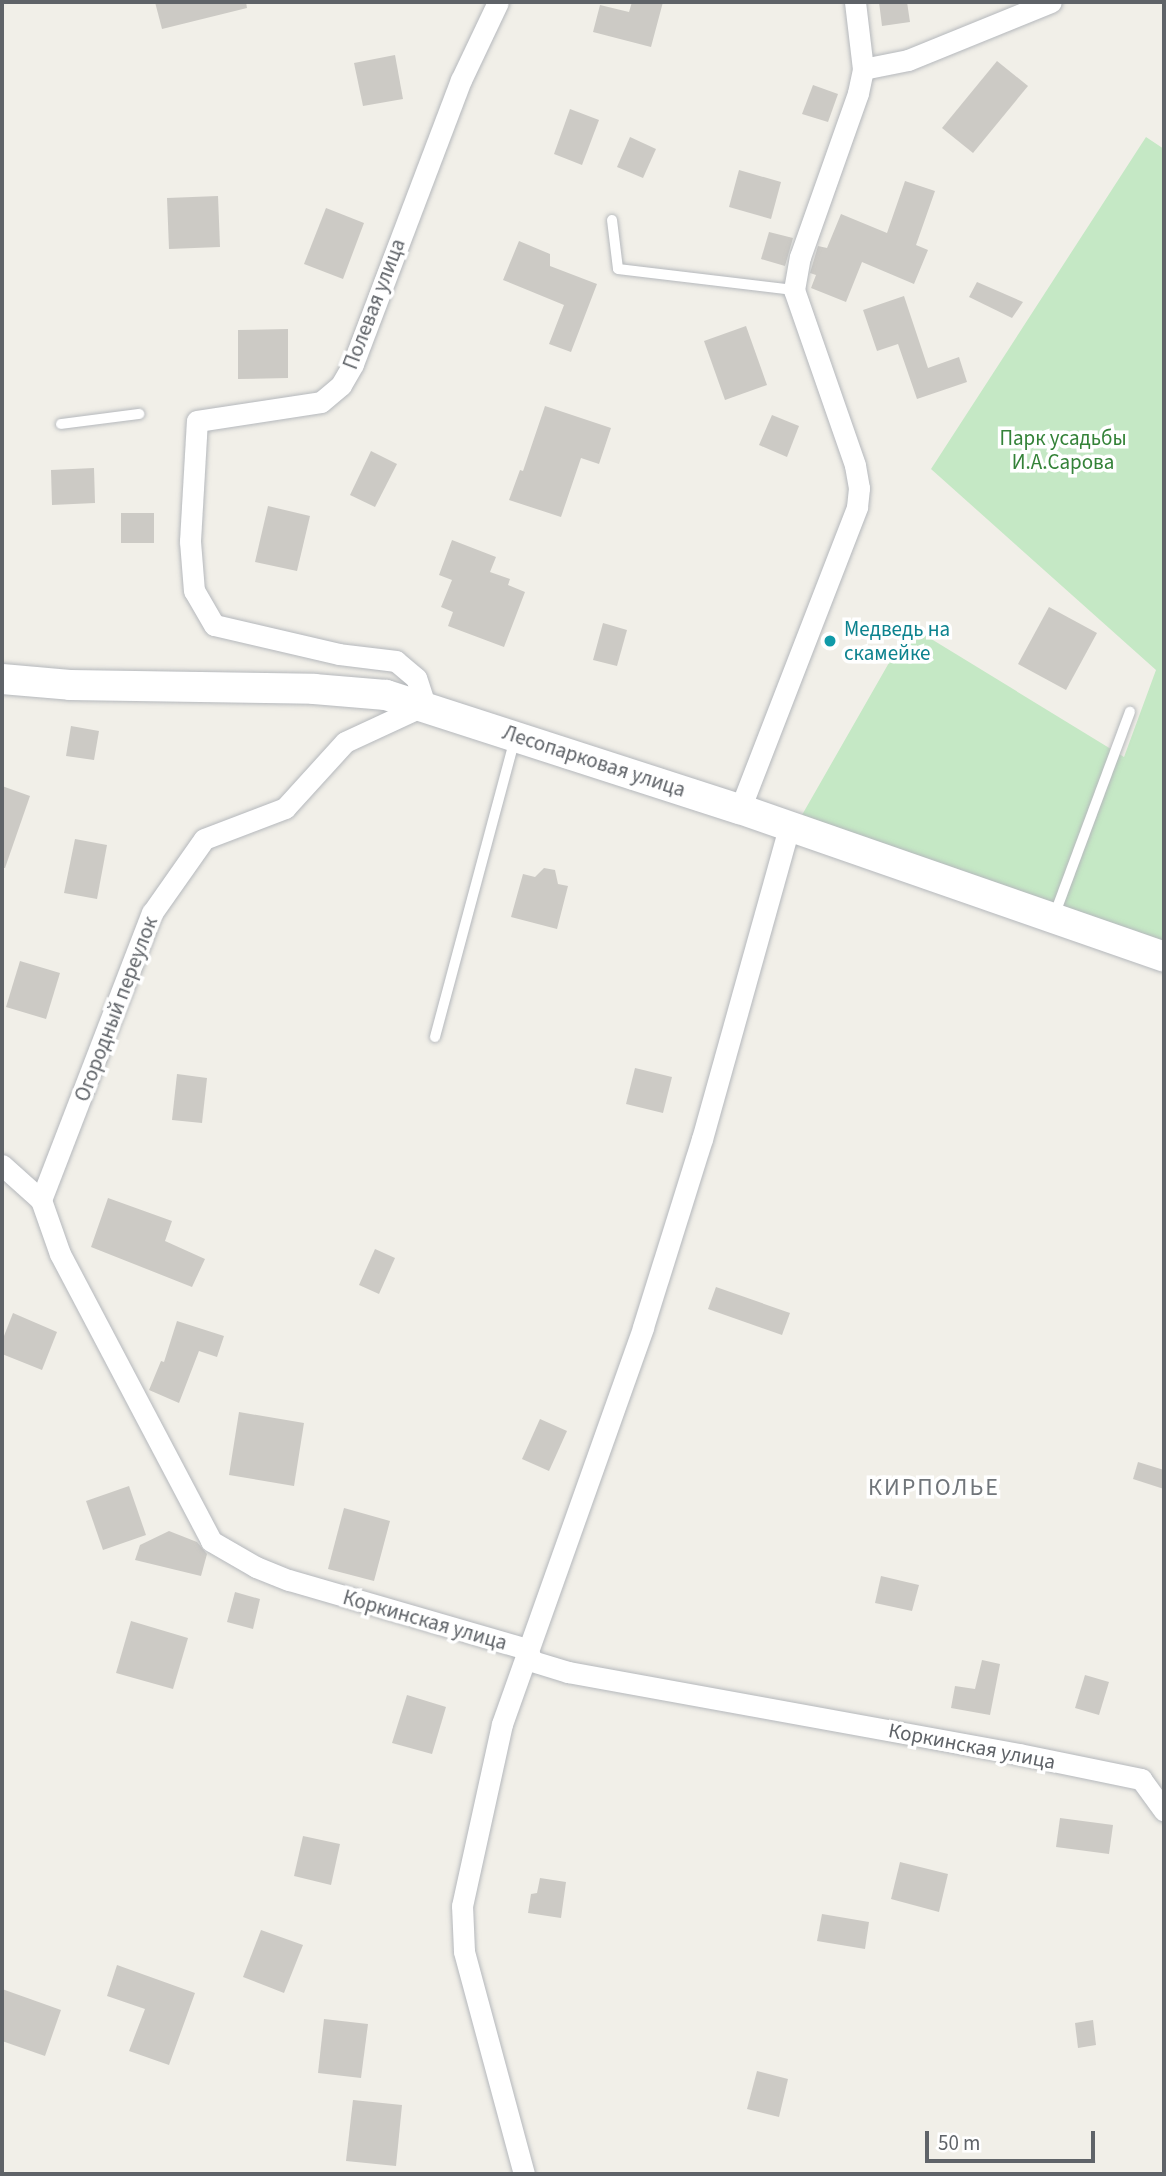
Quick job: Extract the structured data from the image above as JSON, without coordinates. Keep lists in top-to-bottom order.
{
  "streets": {
    "street": [
      "Полевая улица",
      "Лесопарковая улица",
      "Огородный переулок",
      "Коркинская улица"
    ]
  },
  "crossings": [
    ["Полевая улица", "Лесопарковая улица"],
    ["Полевая улица", "Огородный переулок"],
    ["Лесопарковая улица", "Огородный переулок"],
    ["Огородный переулок", "Коркинская улица"]
  ],
  "districts": ["КИРПОЛЬЕ"],
  "parks": ["Парк усадьбы И.А.Сарова"],
  "places": ["Медведь на скамейке"],
  "scale_bar": "50 m"
}
